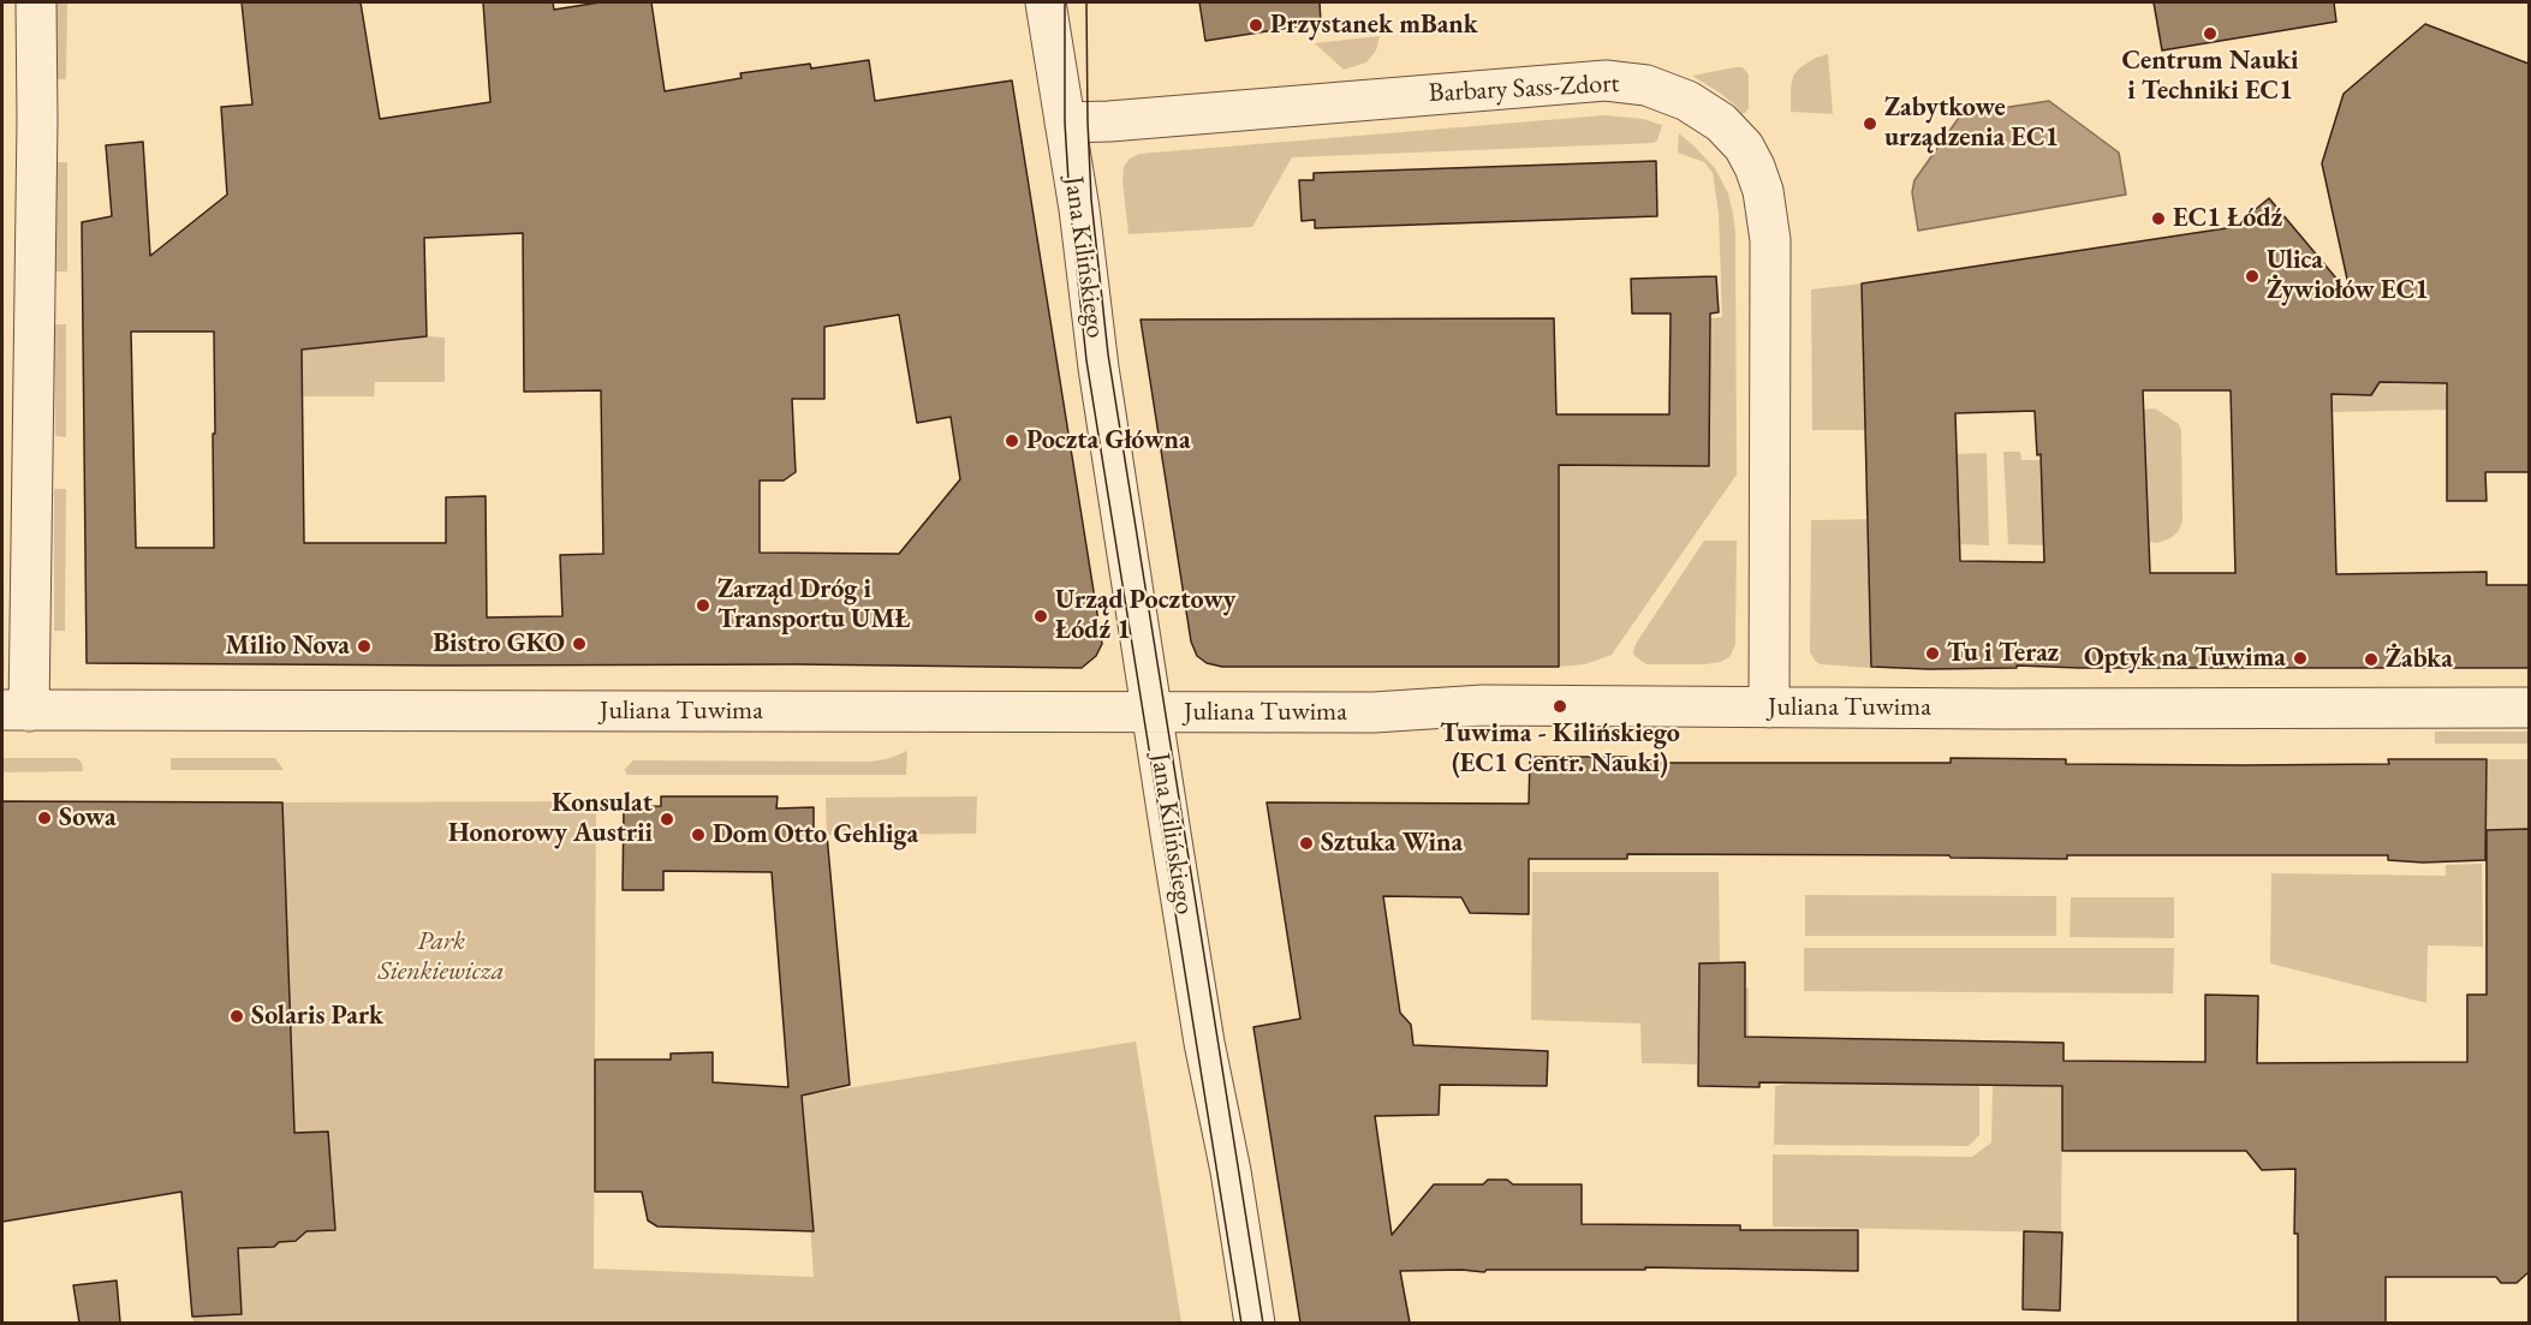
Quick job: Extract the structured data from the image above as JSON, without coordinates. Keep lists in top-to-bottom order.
{
  "streets": {
    "street": ["Barbary Sass-Zdort", "Jana Kilińskiego", "Juliana Tuwima"]
  },
  "crossings": [
    ["Barbary Sass-Zdort", "Jana Kilińskiego"],
    ["Barbary Sass-Zdort", "Juliana Tuwima"],
    ["Jana Kilińskiego", "Juliana Tuwima"]
  ],
  "parks": ["Park Sienkiewicza"],
  "places": [
    "Przystanek mBank",
    "Centrum Nauki i Techniki EC1",
    "Zabytkowe urządzenia EC1",
    "EC1 Łódź",
    "Ulica Żywiołów EC1",
    "Poczta Główna",
    "Zarząd Dróg i Transportu UMŁ",
    "Urząd Pocztowy Łódź 1",
    "Bistro GKO",
    "Milio Nova",
    "Tu i Teraz",
    "Optyk na Tuwima",
    "Żabka",
    "Tuwima - Kilińskiego (EC1 Centr. Nauki)",
    "Sowa",
    "Konsulat Honorowy Austrii",
    "Dom Otto Gehliga",
    "Sztuka Wina",
    "Solaris Park"
  ]
}
